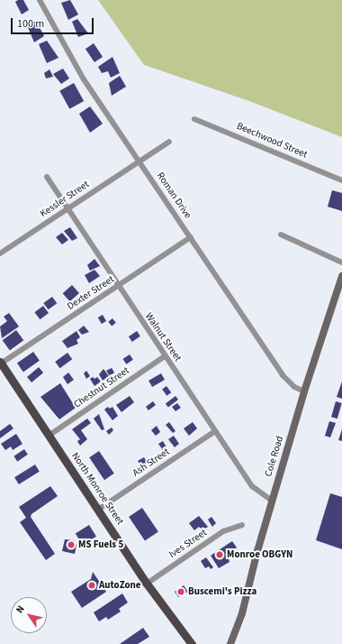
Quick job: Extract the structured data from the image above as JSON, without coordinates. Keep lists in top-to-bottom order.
{
  "streets": {
    "main road": ["North Monroe Street"],
    "street": [
      "Beechwood Street",
      "Roman Drive",
      "Kessler Street",
      "Dexter Street",
      "Walnut Street",
      "Chestnut Street",
      "Cole Road",
      "Ash Street",
      "Ives Street"
    ]
  },
  "crossings": [
    ["Roman Drive", "Kessler Street"],
    ["Roman Drive", "Dexter Street"],
    ["Roman Drive", "Cole Road"],
    ["Kessler Street", "Walnut Street"],
    ["Dexter Street", "Walnut Street"],
    ["Dexter Street", "North Monroe Street"],
    ["Walnut Street", "Chestnut Street"],
    ["Walnut Street", "Cole Road"],
    ["Walnut Street", "Ash Street"],
    ["Chestnut Street", "North Monroe Street"],
    ["Ash Street", "North Monroe Street"],
    ["North Monroe Street", "Ives Street"]
  ],
  "places": [
    "MS Fuels 5",
    "Monroe OBGYN",
    "AutoZone",
    "Buscemi's Pizza"
  ],
  "scale_bar": "100 m",
  "north": "top left"
}
